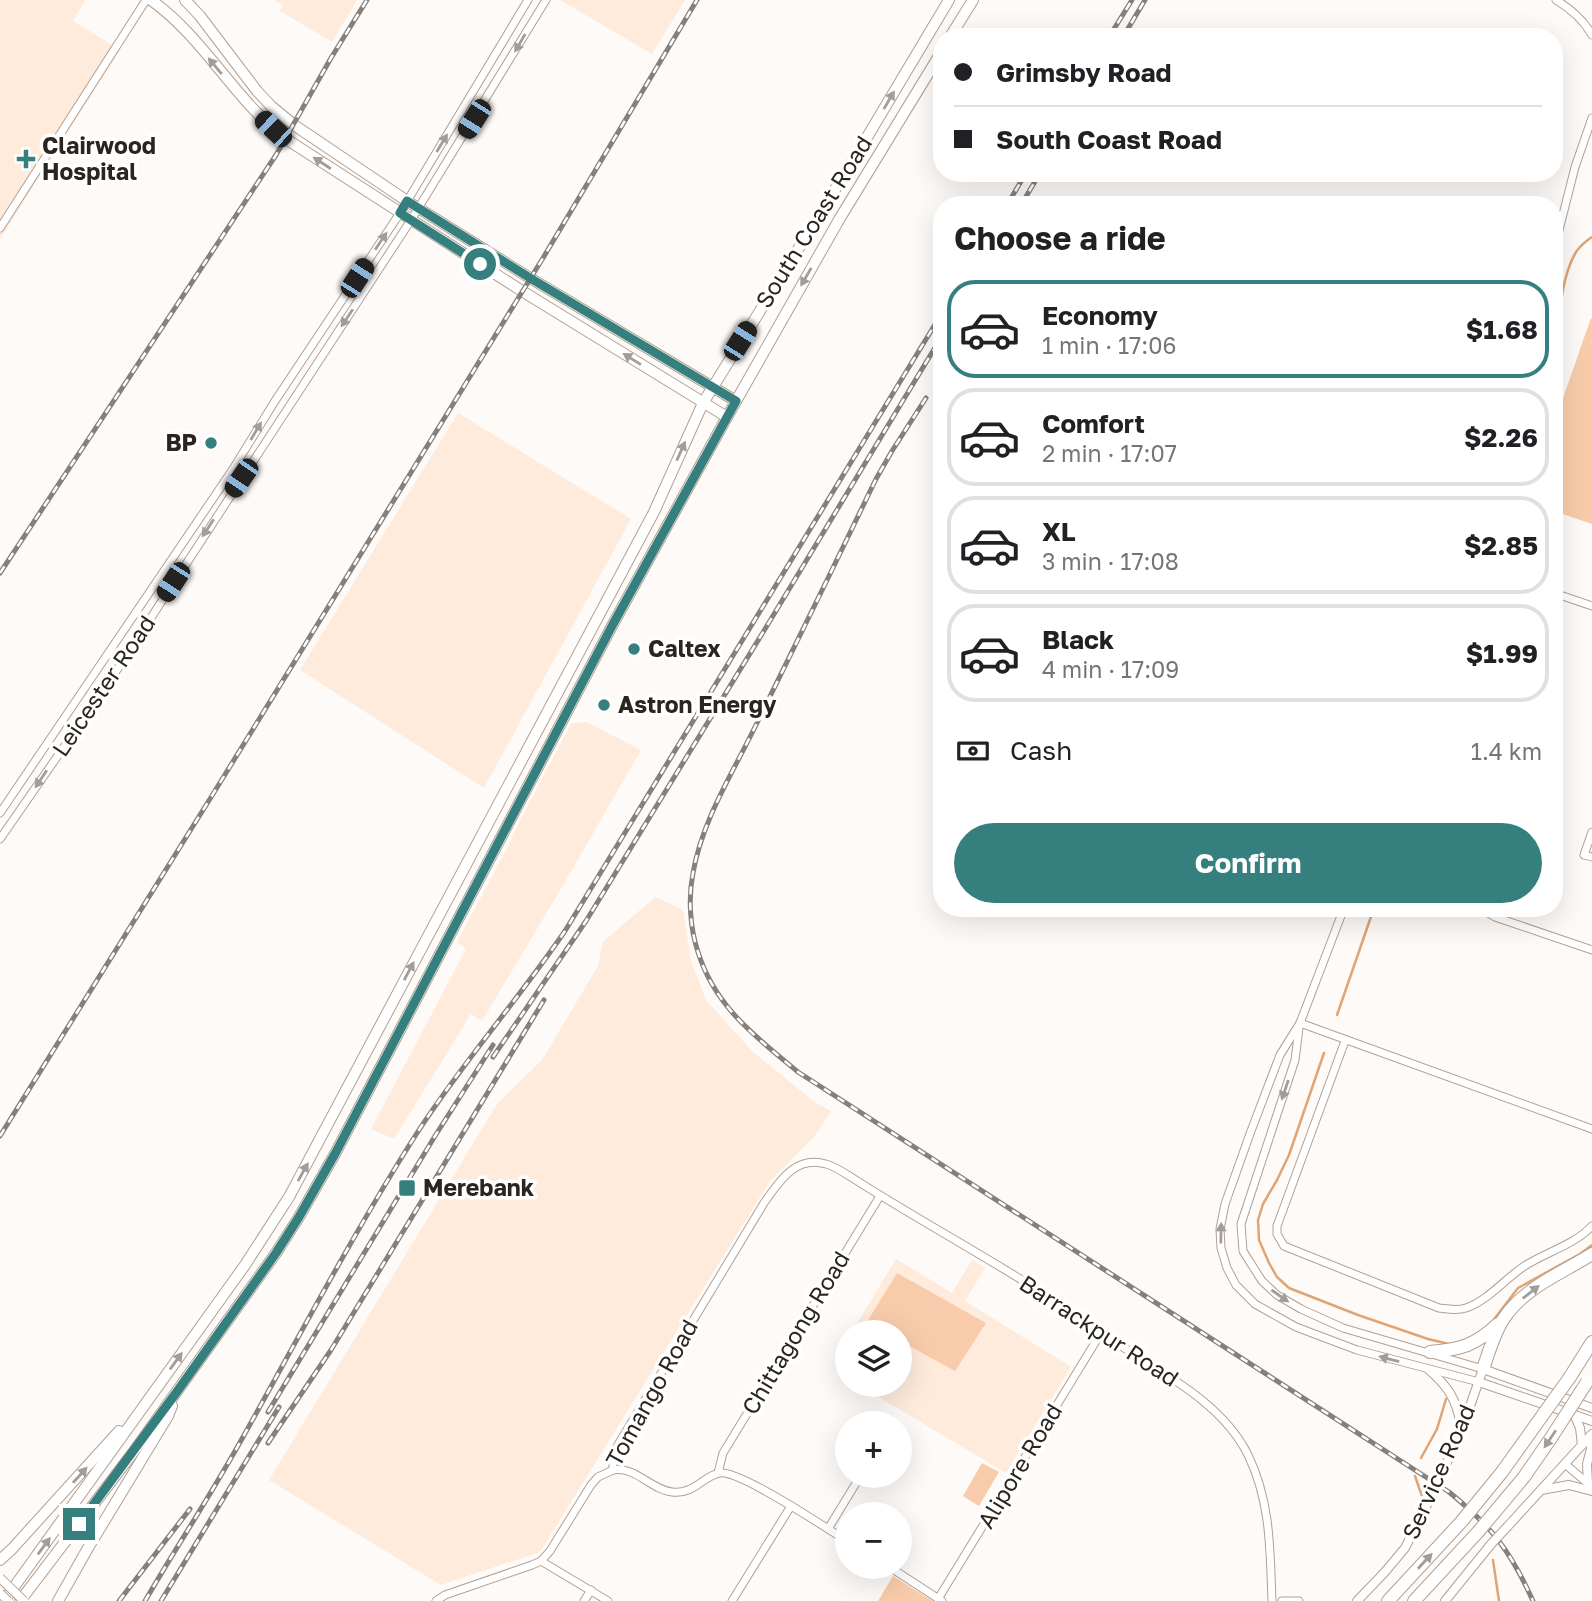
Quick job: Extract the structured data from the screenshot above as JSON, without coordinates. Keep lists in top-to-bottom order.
{
  "streets": {
    "main road": ["South Coast Road"],
    "street": [
      "Leicester Road",
      "Barrackpur Road",
      "Chittagong Road",
      "Tomango Road",
      "Alipore Road",
      "Service Road"
    ]
  },
  "crossings": [
    ["Barrackpur Road", "Chittagong Road"],
    ["Barrackpur Road", "Tomango Road"],
    ["Barrackpur Road", "Alipore Road"]
  ],
  "places": {
    "health": ["Clairwood Hospital"],
    "other": ["BP", "Caltex", "Astron Energy"],
    "transit": ["Merebank"]
  },
  "page": {
    "banner": ["Grimsby Road", "South Coast Road"],
    "heading": "Choose a ride",
    "list": [
      {
        "name": "Economy",
        "note": "1 min · 17:06",
        "value": "$1.68"
      },
      {
        "name": "Comfort",
        "note": "2 min · 17:07",
        "value": "$2.26"
      },
      {
        "name": "XL",
        "note": "3 min · 17:08",
        "value": "$2.85"
      },
      {
        "name": "Black",
        "note": "4 min · 17:09",
        "value": "$1.99"
      }
    ],
    "pay": ["Cash", "1.4 km"],
    "buttons": "Confirm",
    "map_buttons": ["+", "−"]
  }
}
